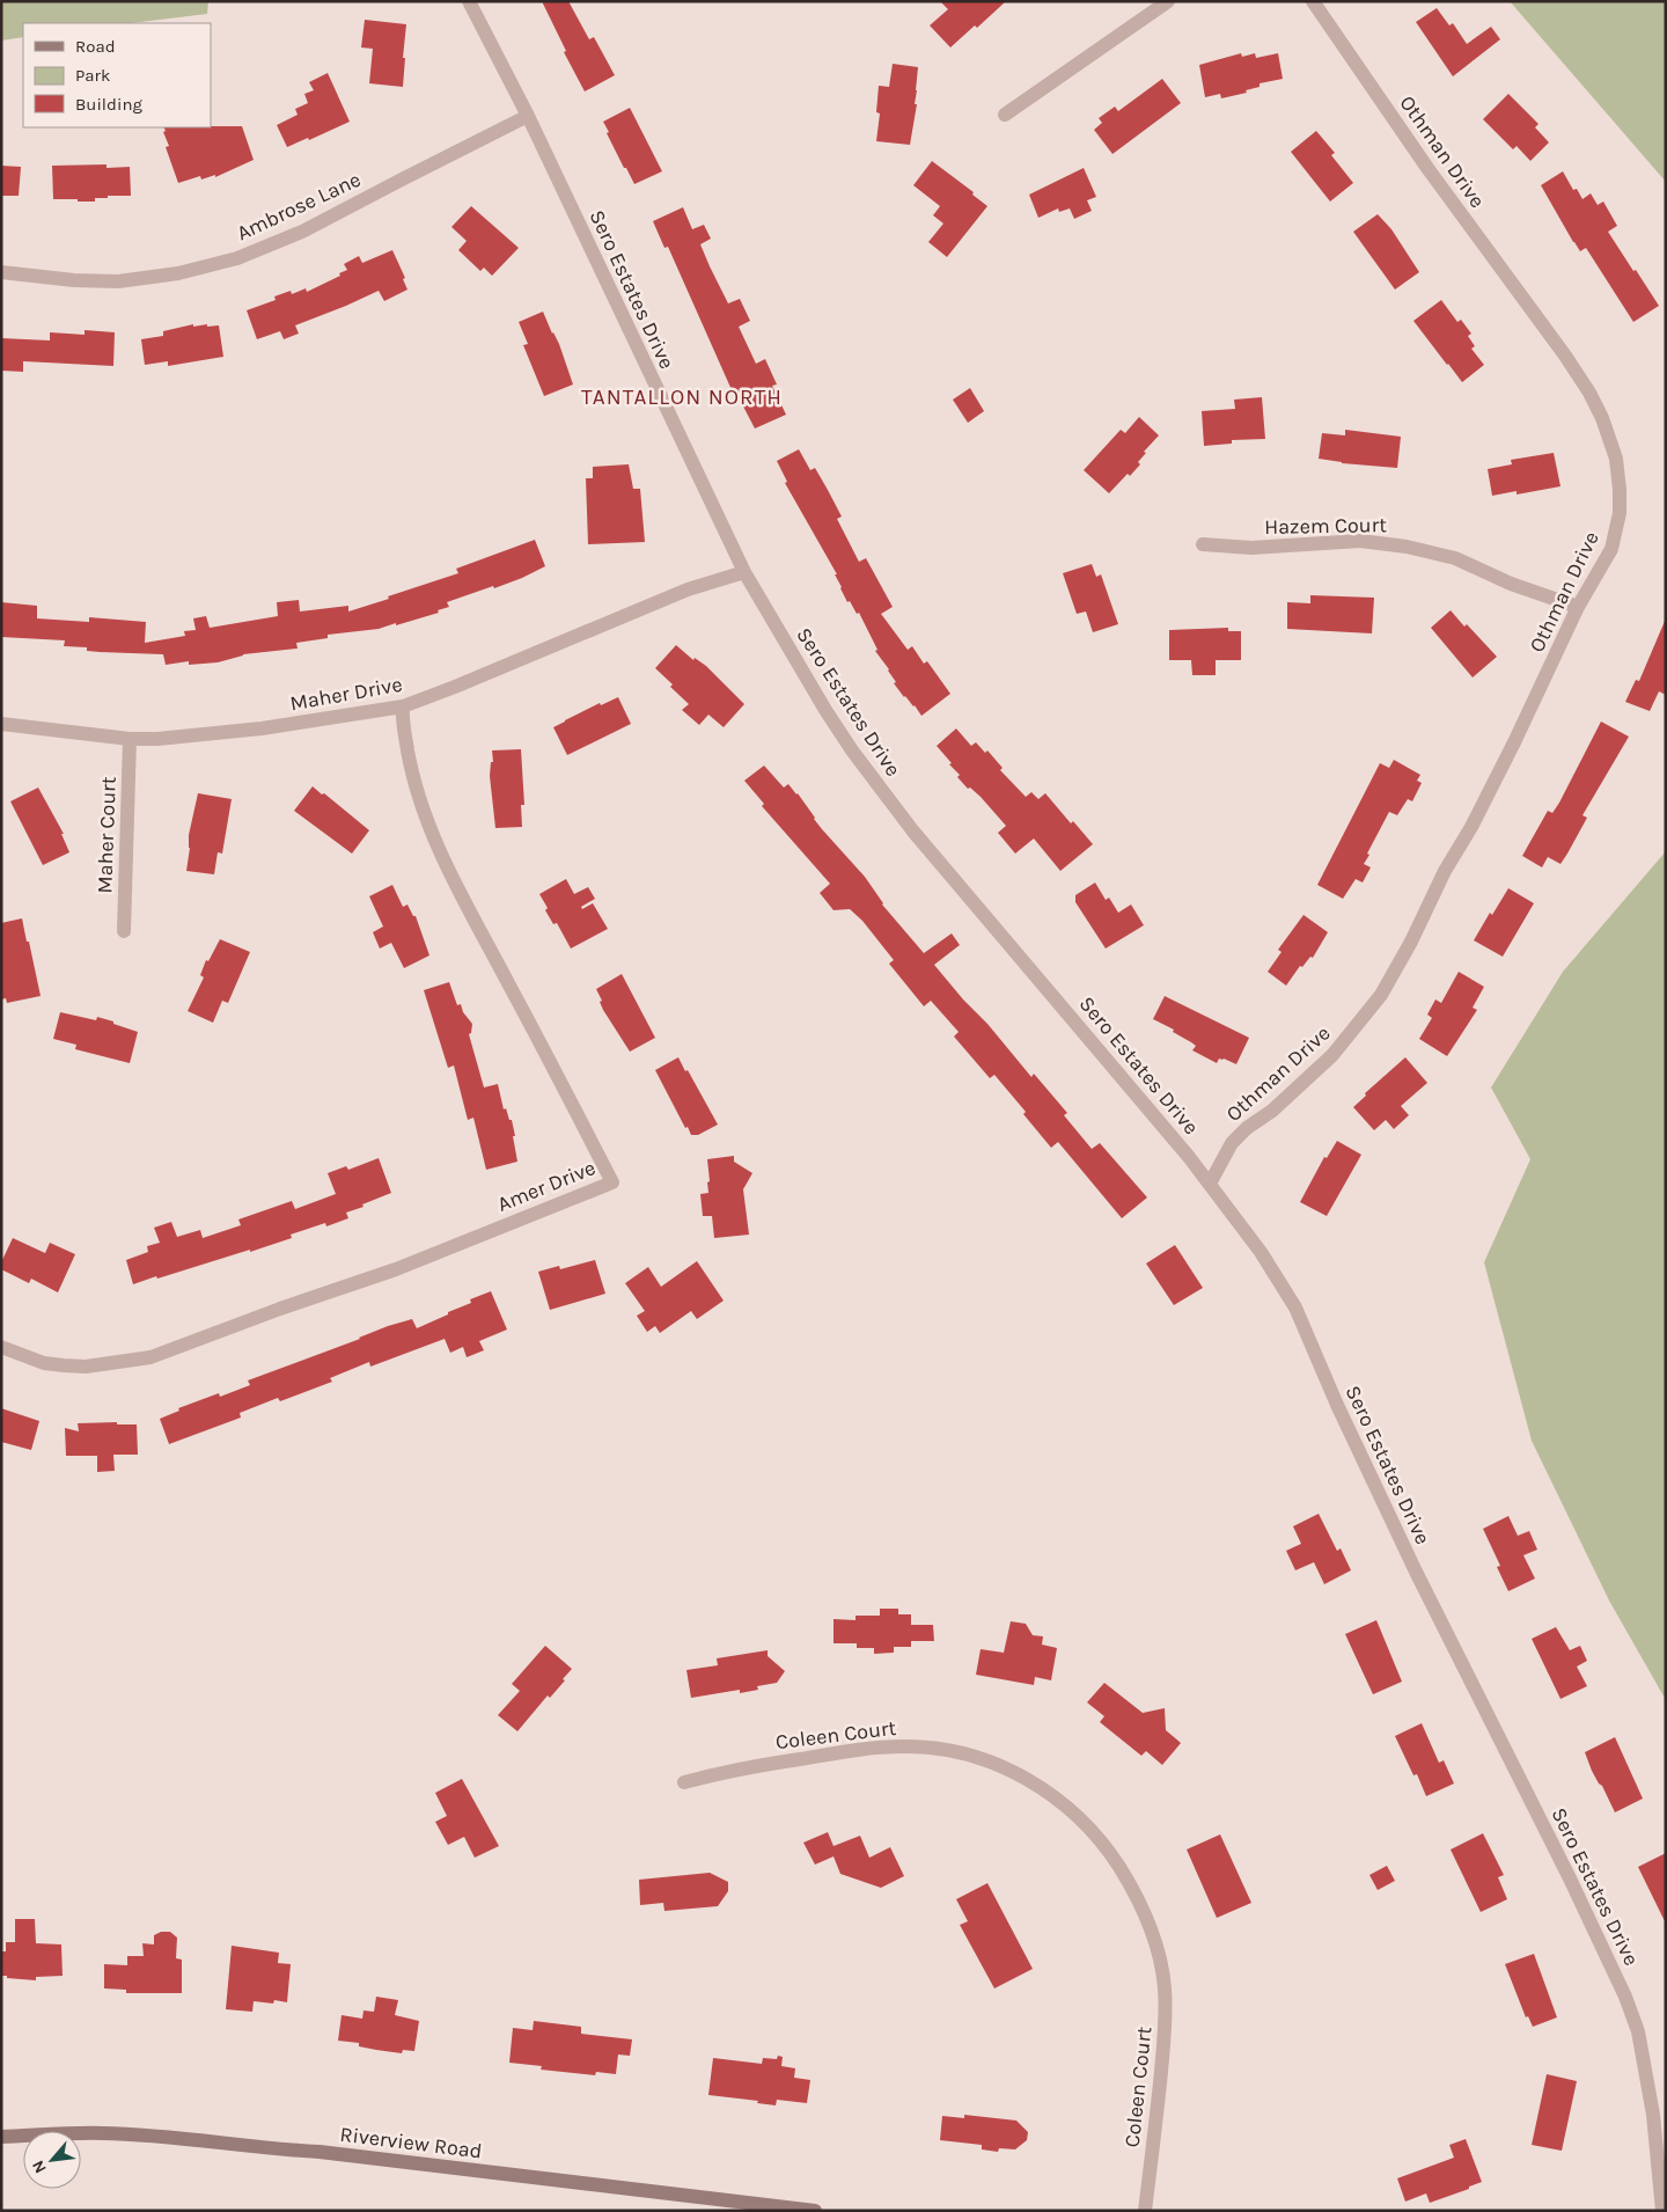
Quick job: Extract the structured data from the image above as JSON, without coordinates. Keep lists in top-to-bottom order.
{
  "streets": {
    "street": [
      "Othman Drive",
      "Ambrose Lane",
      "Sero Estates Drive",
      "Hazem Court",
      "Maher Drive",
      "Maher Court",
      "Amer Drive",
      "Coleen Court",
      "Riverview Road"
    ]
  },
  "crossings": [
    ["Othman Drive", "Sero Estates Drive"],
    ["Othman Drive", "Hazem Court"],
    ["Ambrose Lane", "Sero Estates Drive"],
    ["Sero Estates Drive", "Maher Drive"],
    ["Maher Drive", "Maher Court"],
    ["Maher Drive", "Amer Drive"]
  ],
  "districts": ["TANTALLON NORTH"],
  "legend": ["Road", "Park", "Building"],
  "north": "bottom left"
}
